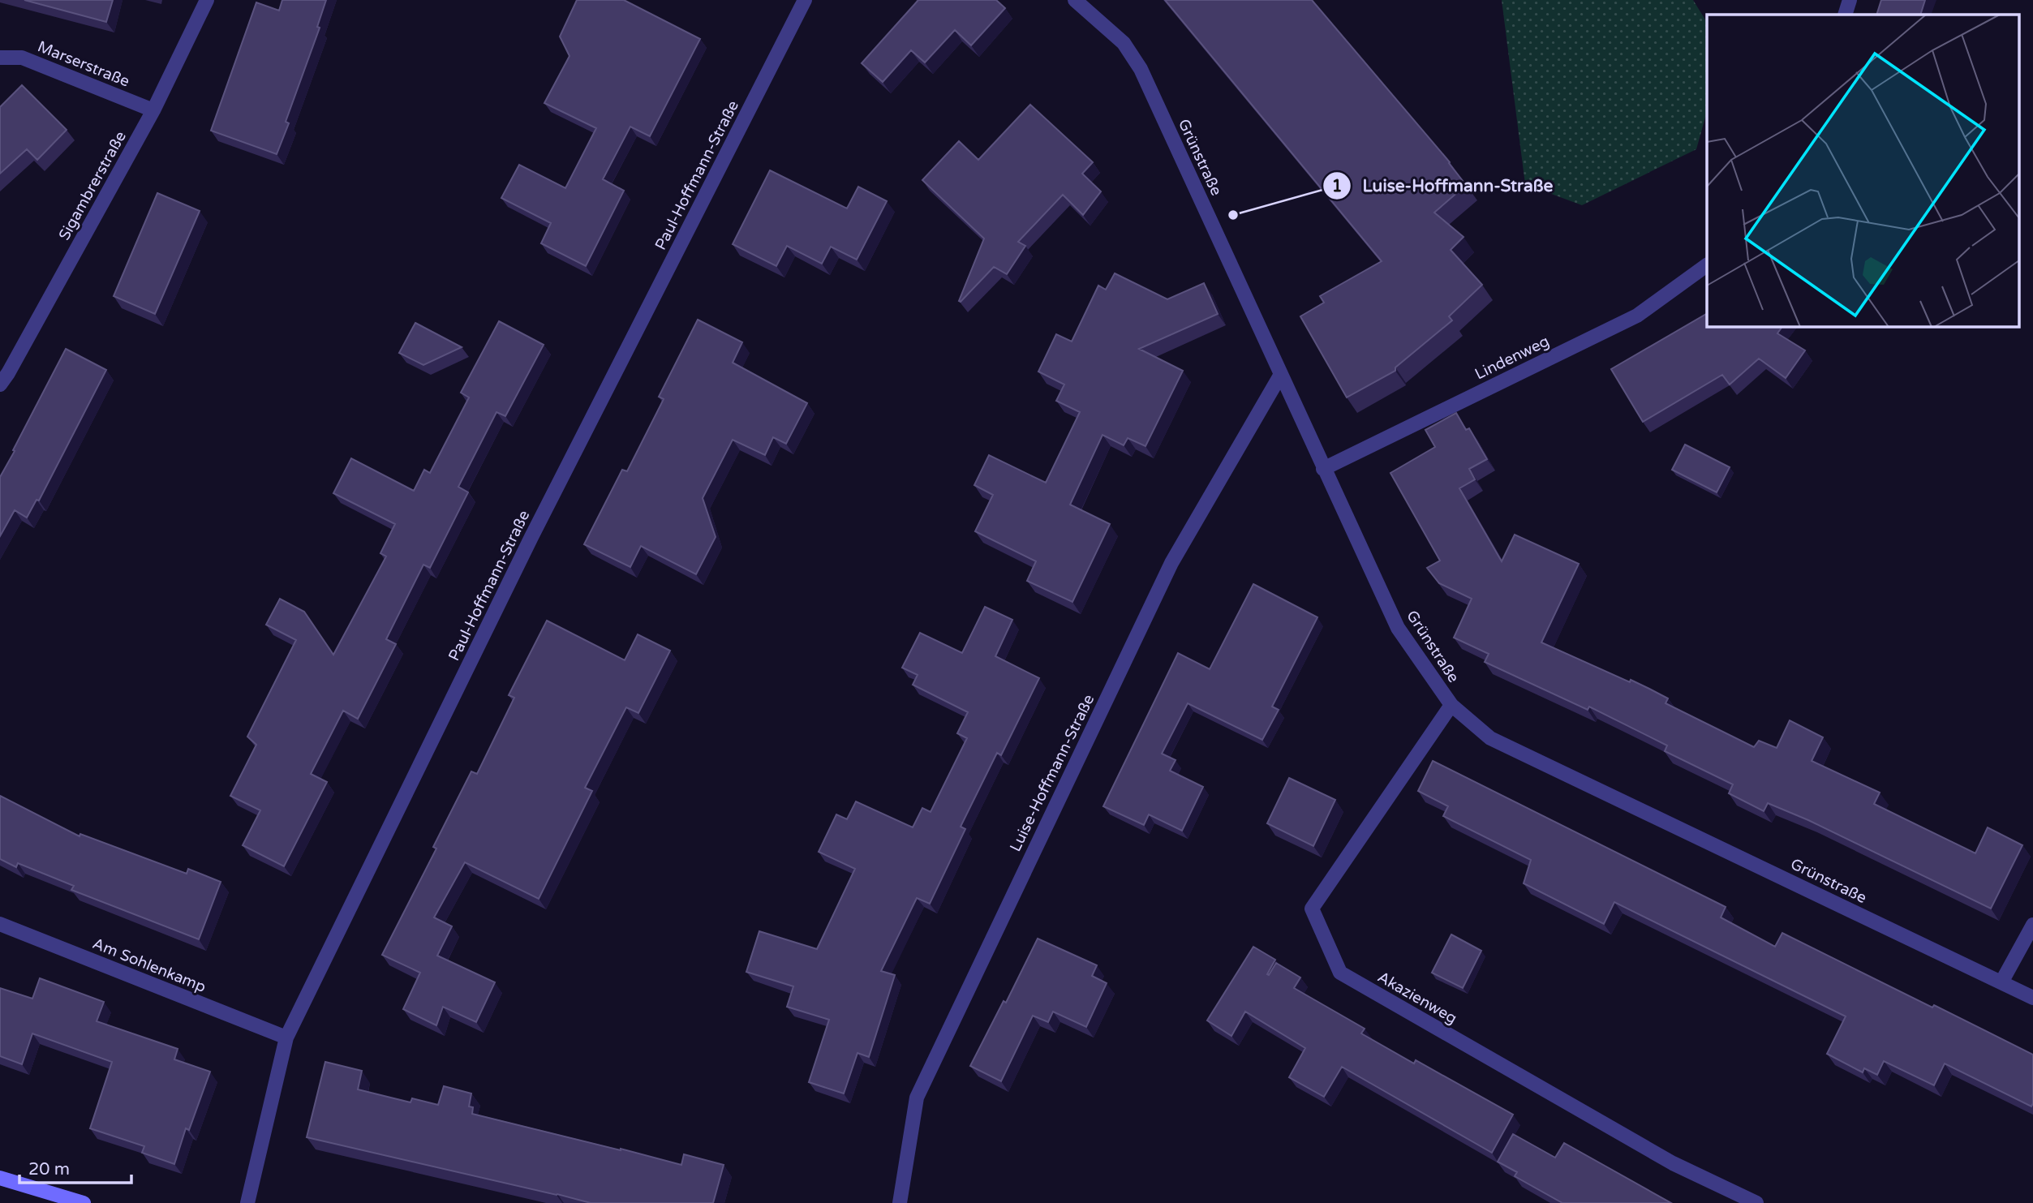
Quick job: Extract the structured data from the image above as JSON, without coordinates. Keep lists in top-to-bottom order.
{
  "streets": {
    "street": [
      "Marserstraße",
      "Grünstraße",
      "Paul-Hoffmann-Straße",
      "Sigambrerstraße",
      "Lindenweg",
      "Luise-Hoffmann-Straße",
      "Am Sohlenkamp",
      "Akazienweg"
    ]
  },
  "crossings": [
    ["Marserstraße", "Sigambrerstraße"],
    ["Grünstraße", "Lindenweg"],
    ["Grünstraße", "Luise-Hoffmann-Straße"],
    ["Grünstraße", "Akazienweg"],
    ["Paul-Hoffmann-Straße", "Am Sohlenkamp"]
  ],
  "places": ["Luise-Hoffmann-Straße"],
  "scale_bar": "20 m"
}
